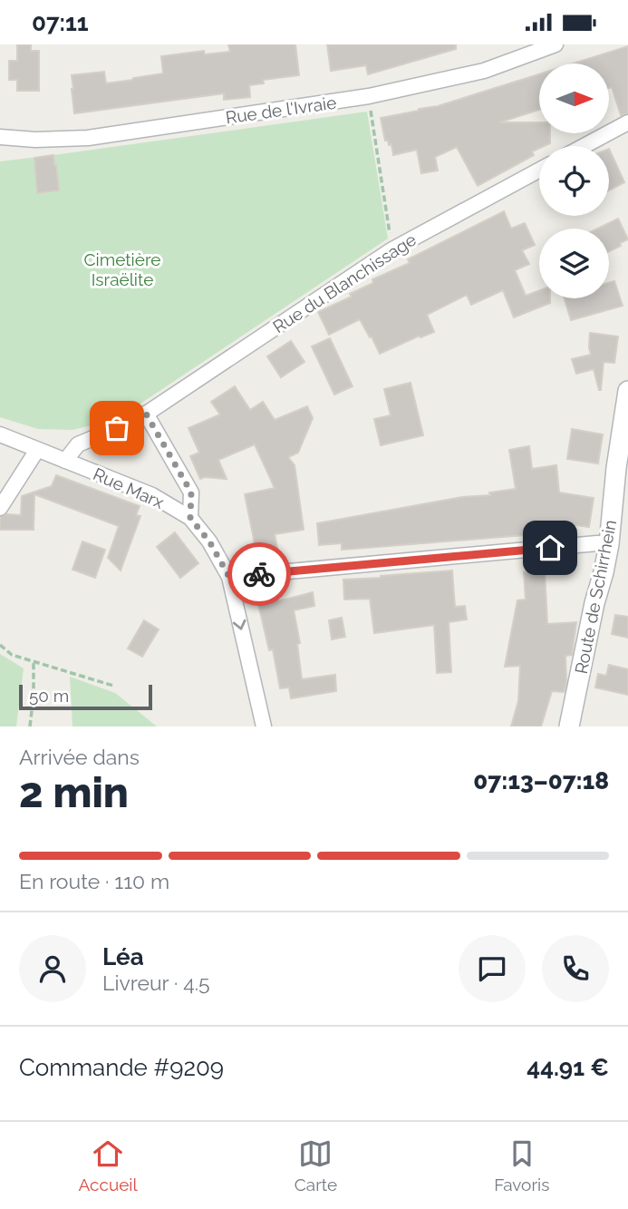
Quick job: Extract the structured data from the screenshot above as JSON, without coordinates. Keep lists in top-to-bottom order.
{
  "streets": {
    "street": [
      "Rue de l'Ivraie",
      "Rue du Blanchissage",
      "Rue Marx",
      "Route de Schirrhein"
    ]
  },
  "crossings": [
    ["Rue du Blanchissage", "Rue Marx"]
  ],
  "one_way": ["Rue Marx"],
  "parks": ["Cimetière Israëlite"],
  "scale_bar": "50 m",
  "north": "right",
  "page": {
    "status": "07:11",
    "scale": "50 m",
    "heading": ["2 min", "Arrivée dans", "07:13–07:18"],
    "panel": [
      "Léa",
      "Livreur · 4.5",
      "Commande #9209",
      "44.91 €"
    ],
    "bar": "En route · 110 m",
    "tabs": ["Accueil", "Carte", "Favoris"]
  }
}
